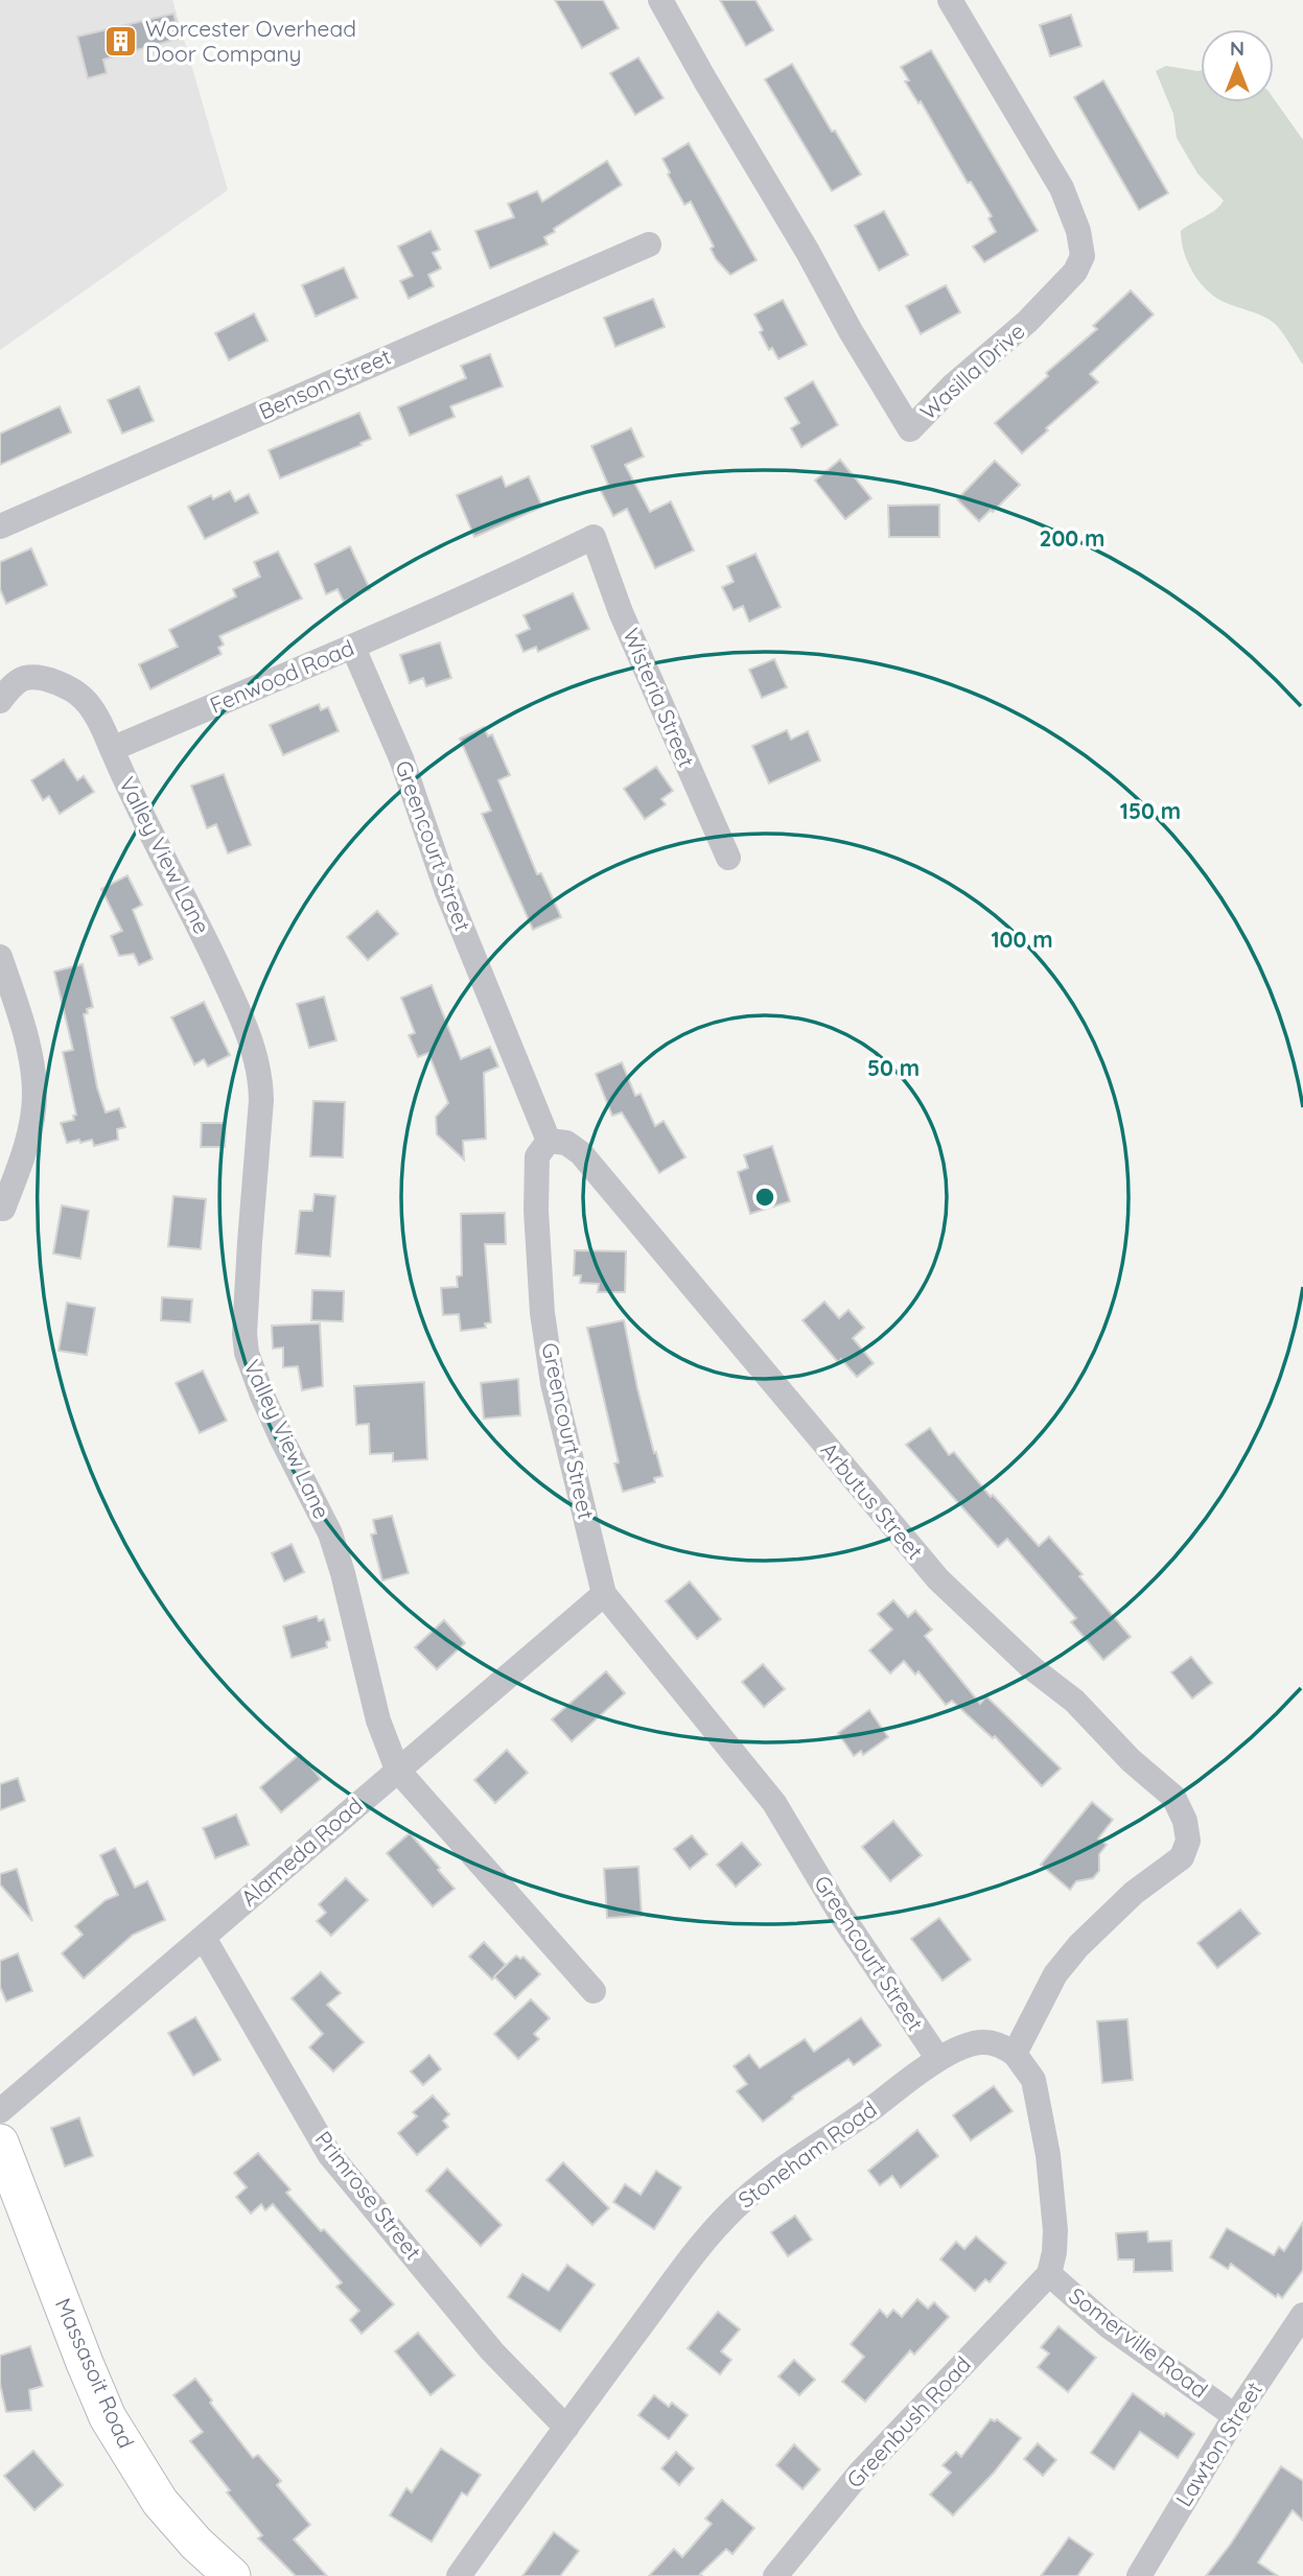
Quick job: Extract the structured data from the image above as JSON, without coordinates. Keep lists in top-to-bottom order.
{
  "streets": {
    "main road": ["Massasoit Road"],
    "street": [
      "Wasilla Drive",
      "Benson Street",
      "Fenwood Road",
      "Wisteria Street",
      "Greencourt Street",
      "Valley View Lane",
      "Arbutus Street",
      "Alameda Road",
      "Stoneham Road",
      "Primrose Street",
      "Somerville Road",
      "Greenbush Road",
      "Lawton Street"
    ]
  },
  "crossings": [
    ["Fenwood Road", "Wisteria Street"],
    ["Fenwood Road", "Greencourt Street"],
    ["Fenwood Road", "Valley View Lane"],
    ["Greencourt Street", "Arbutus Street"],
    ["Greencourt Street", "Alameda Road"],
    ["Greencourt Street", "Stoneham Road"],
    ["Valley View Lane", "Alameda Road"],
    ["Arbutus Street", "Stoneham Road"],
    ["Arbutus Street", "Somerville Road"],
    ["Alameda Road", "Primrose Street"],
    ["Stoneham Road", "Primrose Street"],
    ["Stoneham Road", "Somerville Road"],
    ["Somerville Road", "Greenbush Road"],
    ["Somerville Road", "Lawton Street"]
  ],
  "places": {
    "building": ["Worcester Overhead Door Company"]
  },
  "north": "top",
  "rings": [
    "200 m",
    "150 m",
    "100 m",
    "50 m"
  ]
}
